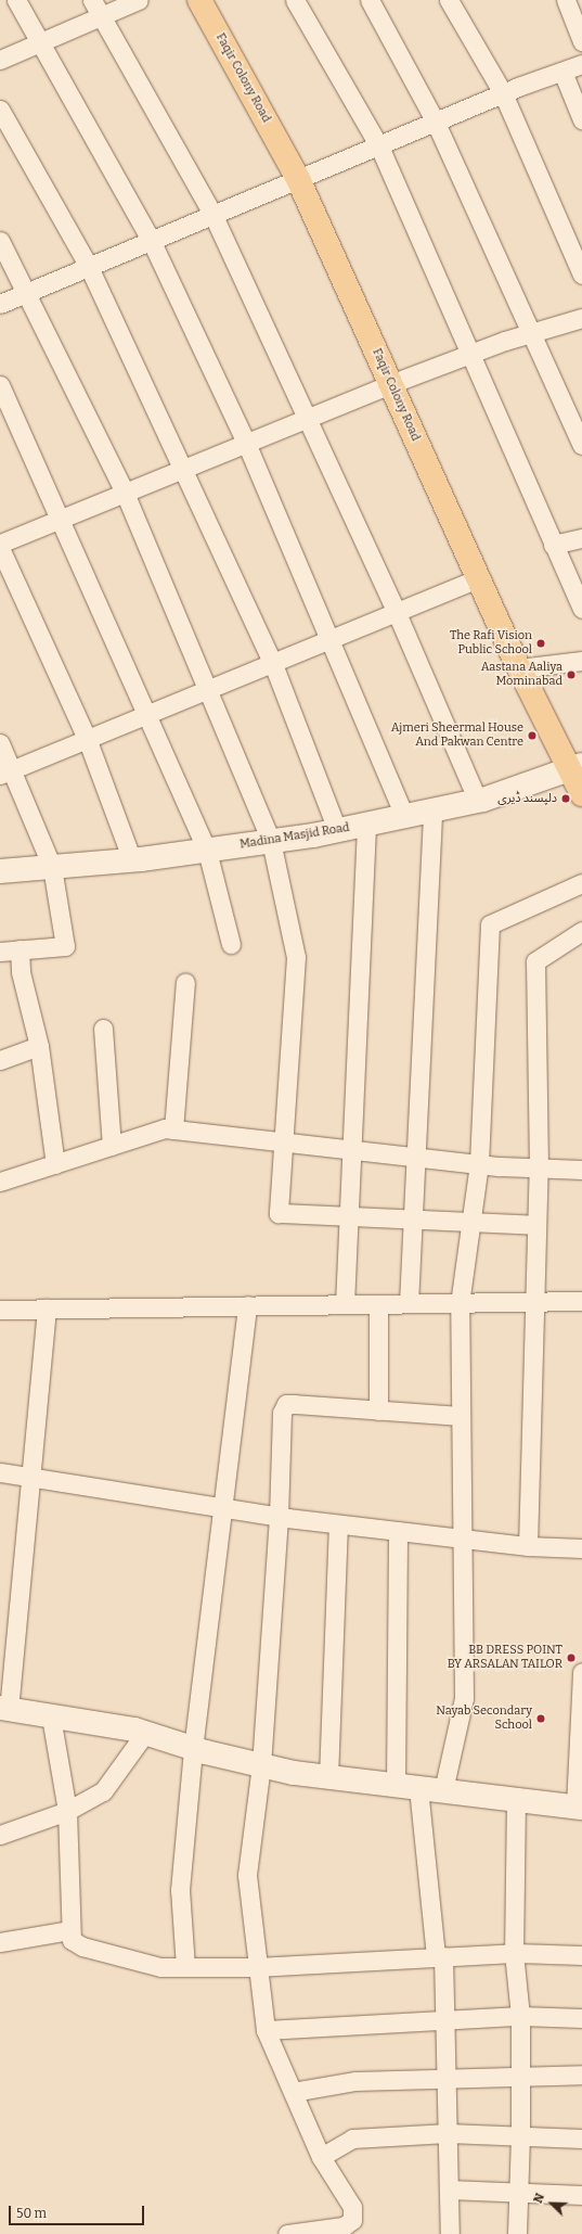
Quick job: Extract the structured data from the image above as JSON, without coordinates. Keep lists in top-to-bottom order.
{
  "streets": {
    "main road": ["Faqir Colony Road"],
    "street": ["Madina Masjid Road"]
  },
  "crossings": [
    ["Faqir Colony Road", "Madina Masjid Road"]
  ],
  "places": [
    "The Rafi Vision Public School",
    "Aastana Aaliya Mominabad",
    "Ajmeri Sheermal House And Pakwan Centre",
    "دلپسند ڈیری",
    "BB DRESS POINT BY ARSALAN TAILOR",
    "Nayab Secondary School"
  ],
  "scale_bar": "50 m",
  "north": "top left"
}
